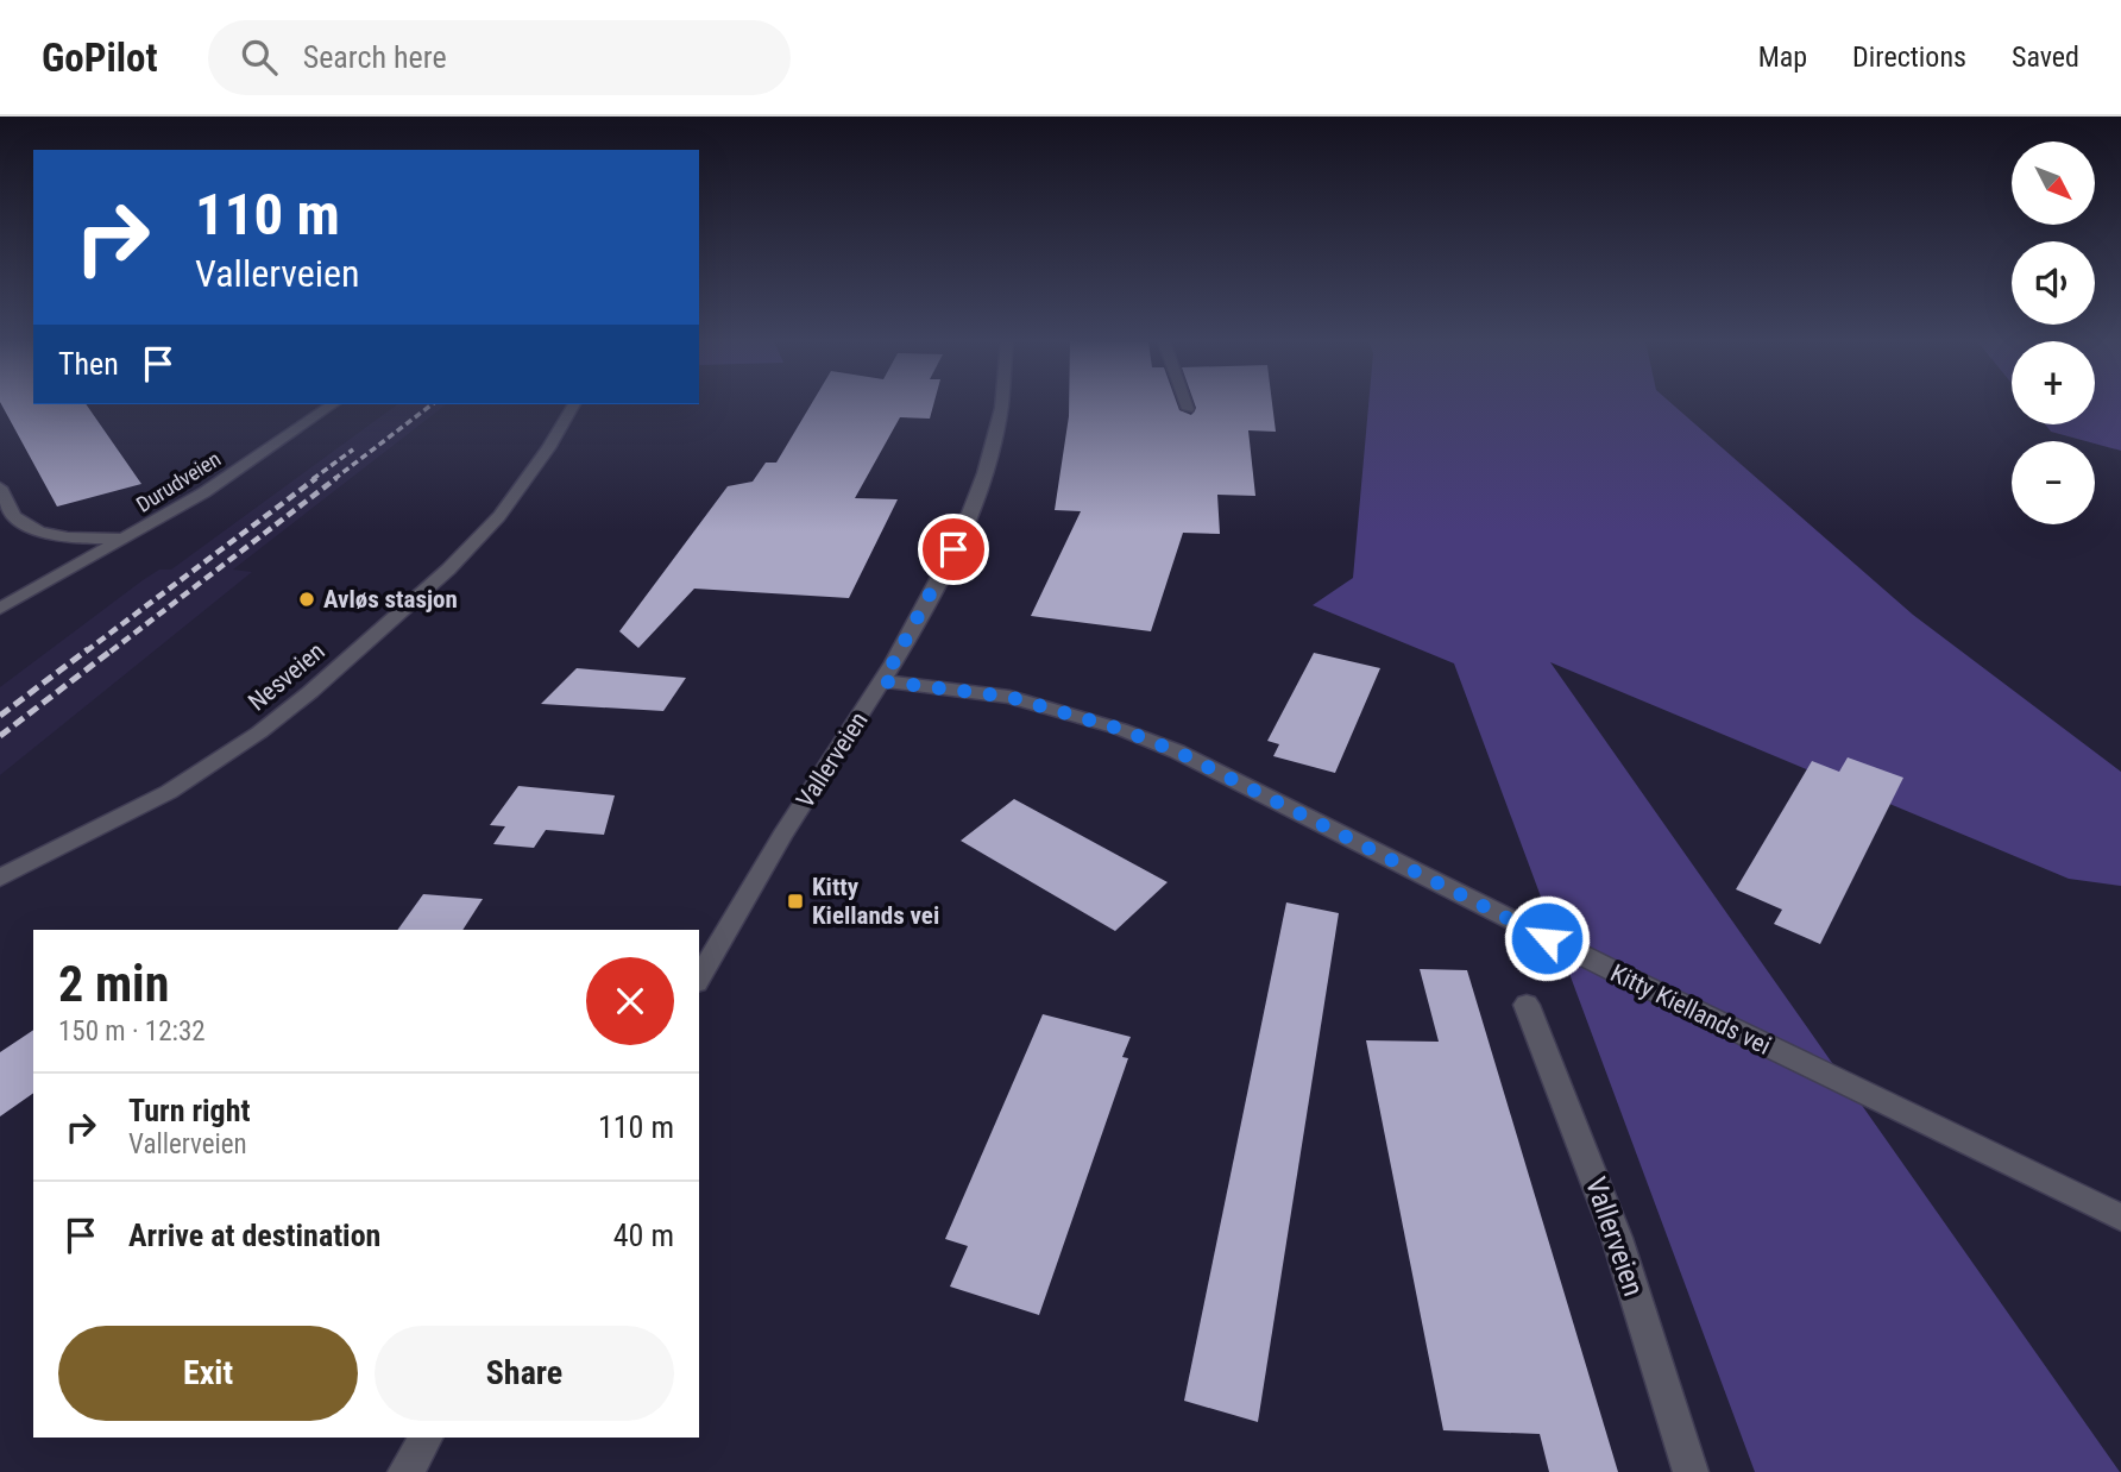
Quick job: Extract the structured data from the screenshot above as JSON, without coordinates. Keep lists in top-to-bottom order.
{
  "streets": {
    "street": [
      "Durudveien",
      "Nesveien",
      "Vallerveien",
      "Kitty Kiellands vei"
    ]
  },
  "crossings": [
    ["Vallerveien", "Kitty Kiellands vei"]
  ],
  "places": {
    "other": ["Avløs stasjon"],
    "transit": ["Kitty Kiellands vei"]
  },
  "north": "bottom right",
  "page": {
    "header": "GoPilot",
    "search": "Search here",
    "nav": ["Map", "Directions", "Saved"],
    "map_buttons": ["+", "−"],
    "turn": ["110 m", "Vallerveien"],
    "then": "Then",
    "heading": ["2 min", "150 m · 12:32"],
    "list": [
      {
        "name": "Turn right",
        "note": "Vallerveien",
        "value": "110 m"
      },
      {
        "name": "Arrive at destination",
        "value": "40 m"
      }
    ],
    "buttons": ["Exit", "Share"]
  }
}
